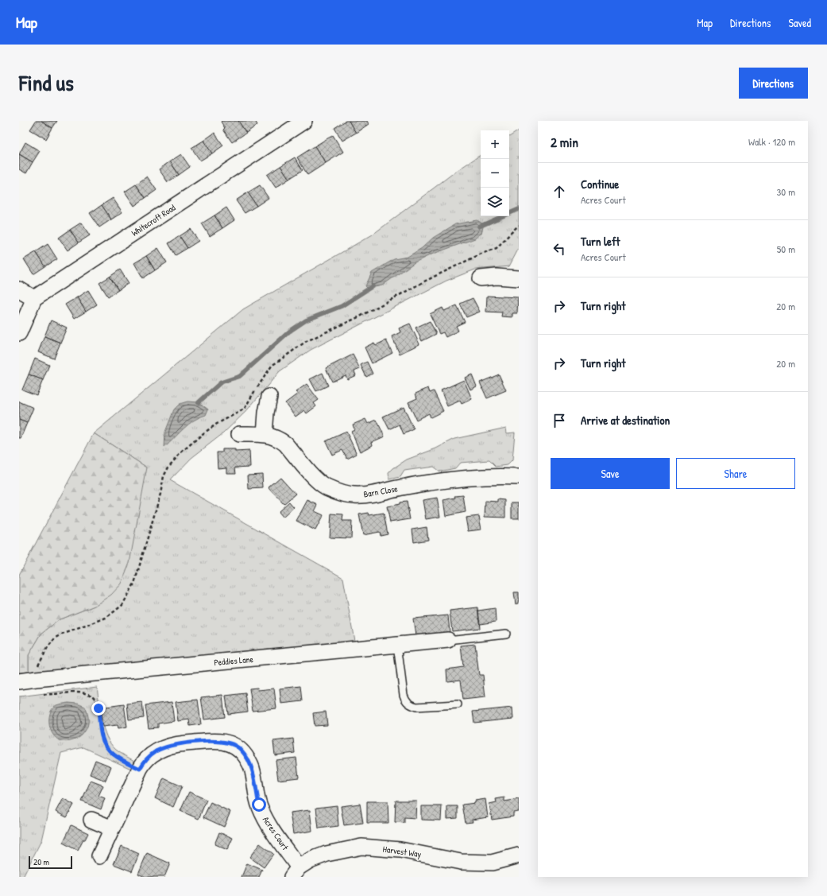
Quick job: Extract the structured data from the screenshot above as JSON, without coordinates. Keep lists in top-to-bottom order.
{
  "streets": {
    "street": [
      "Whitecroft Road",
      "Barn Close",
      "Peddies Lane",
      "Acres Court",
      "Harvest Way"
    ]
  },
  "crossings": [
    ["Acres Court", "Harvest Way"]
  ],
  "scale_bar": "20 m",
  "page": {
    "header": "Map",
    "nav": ["Map", "Directions", "Saved"],
    "title": "Find us",
    "buttons": [
      "Directions",
      ["Save", "Share"]
    ],
    "heading": ["2 min", "Walk · 120 m"],
    "map_buttons": ["+", "−"],
    "list": [
      ["Continue", "Acres Court", "30 m"],
      ["Turn left", "Acres Court", "50 m"],
      ["Turn right", "20 m"],
      ["Turn right", "20 m"],
      "Arrive at destination"
    ],
    "scale": "20 m"
  }
}
